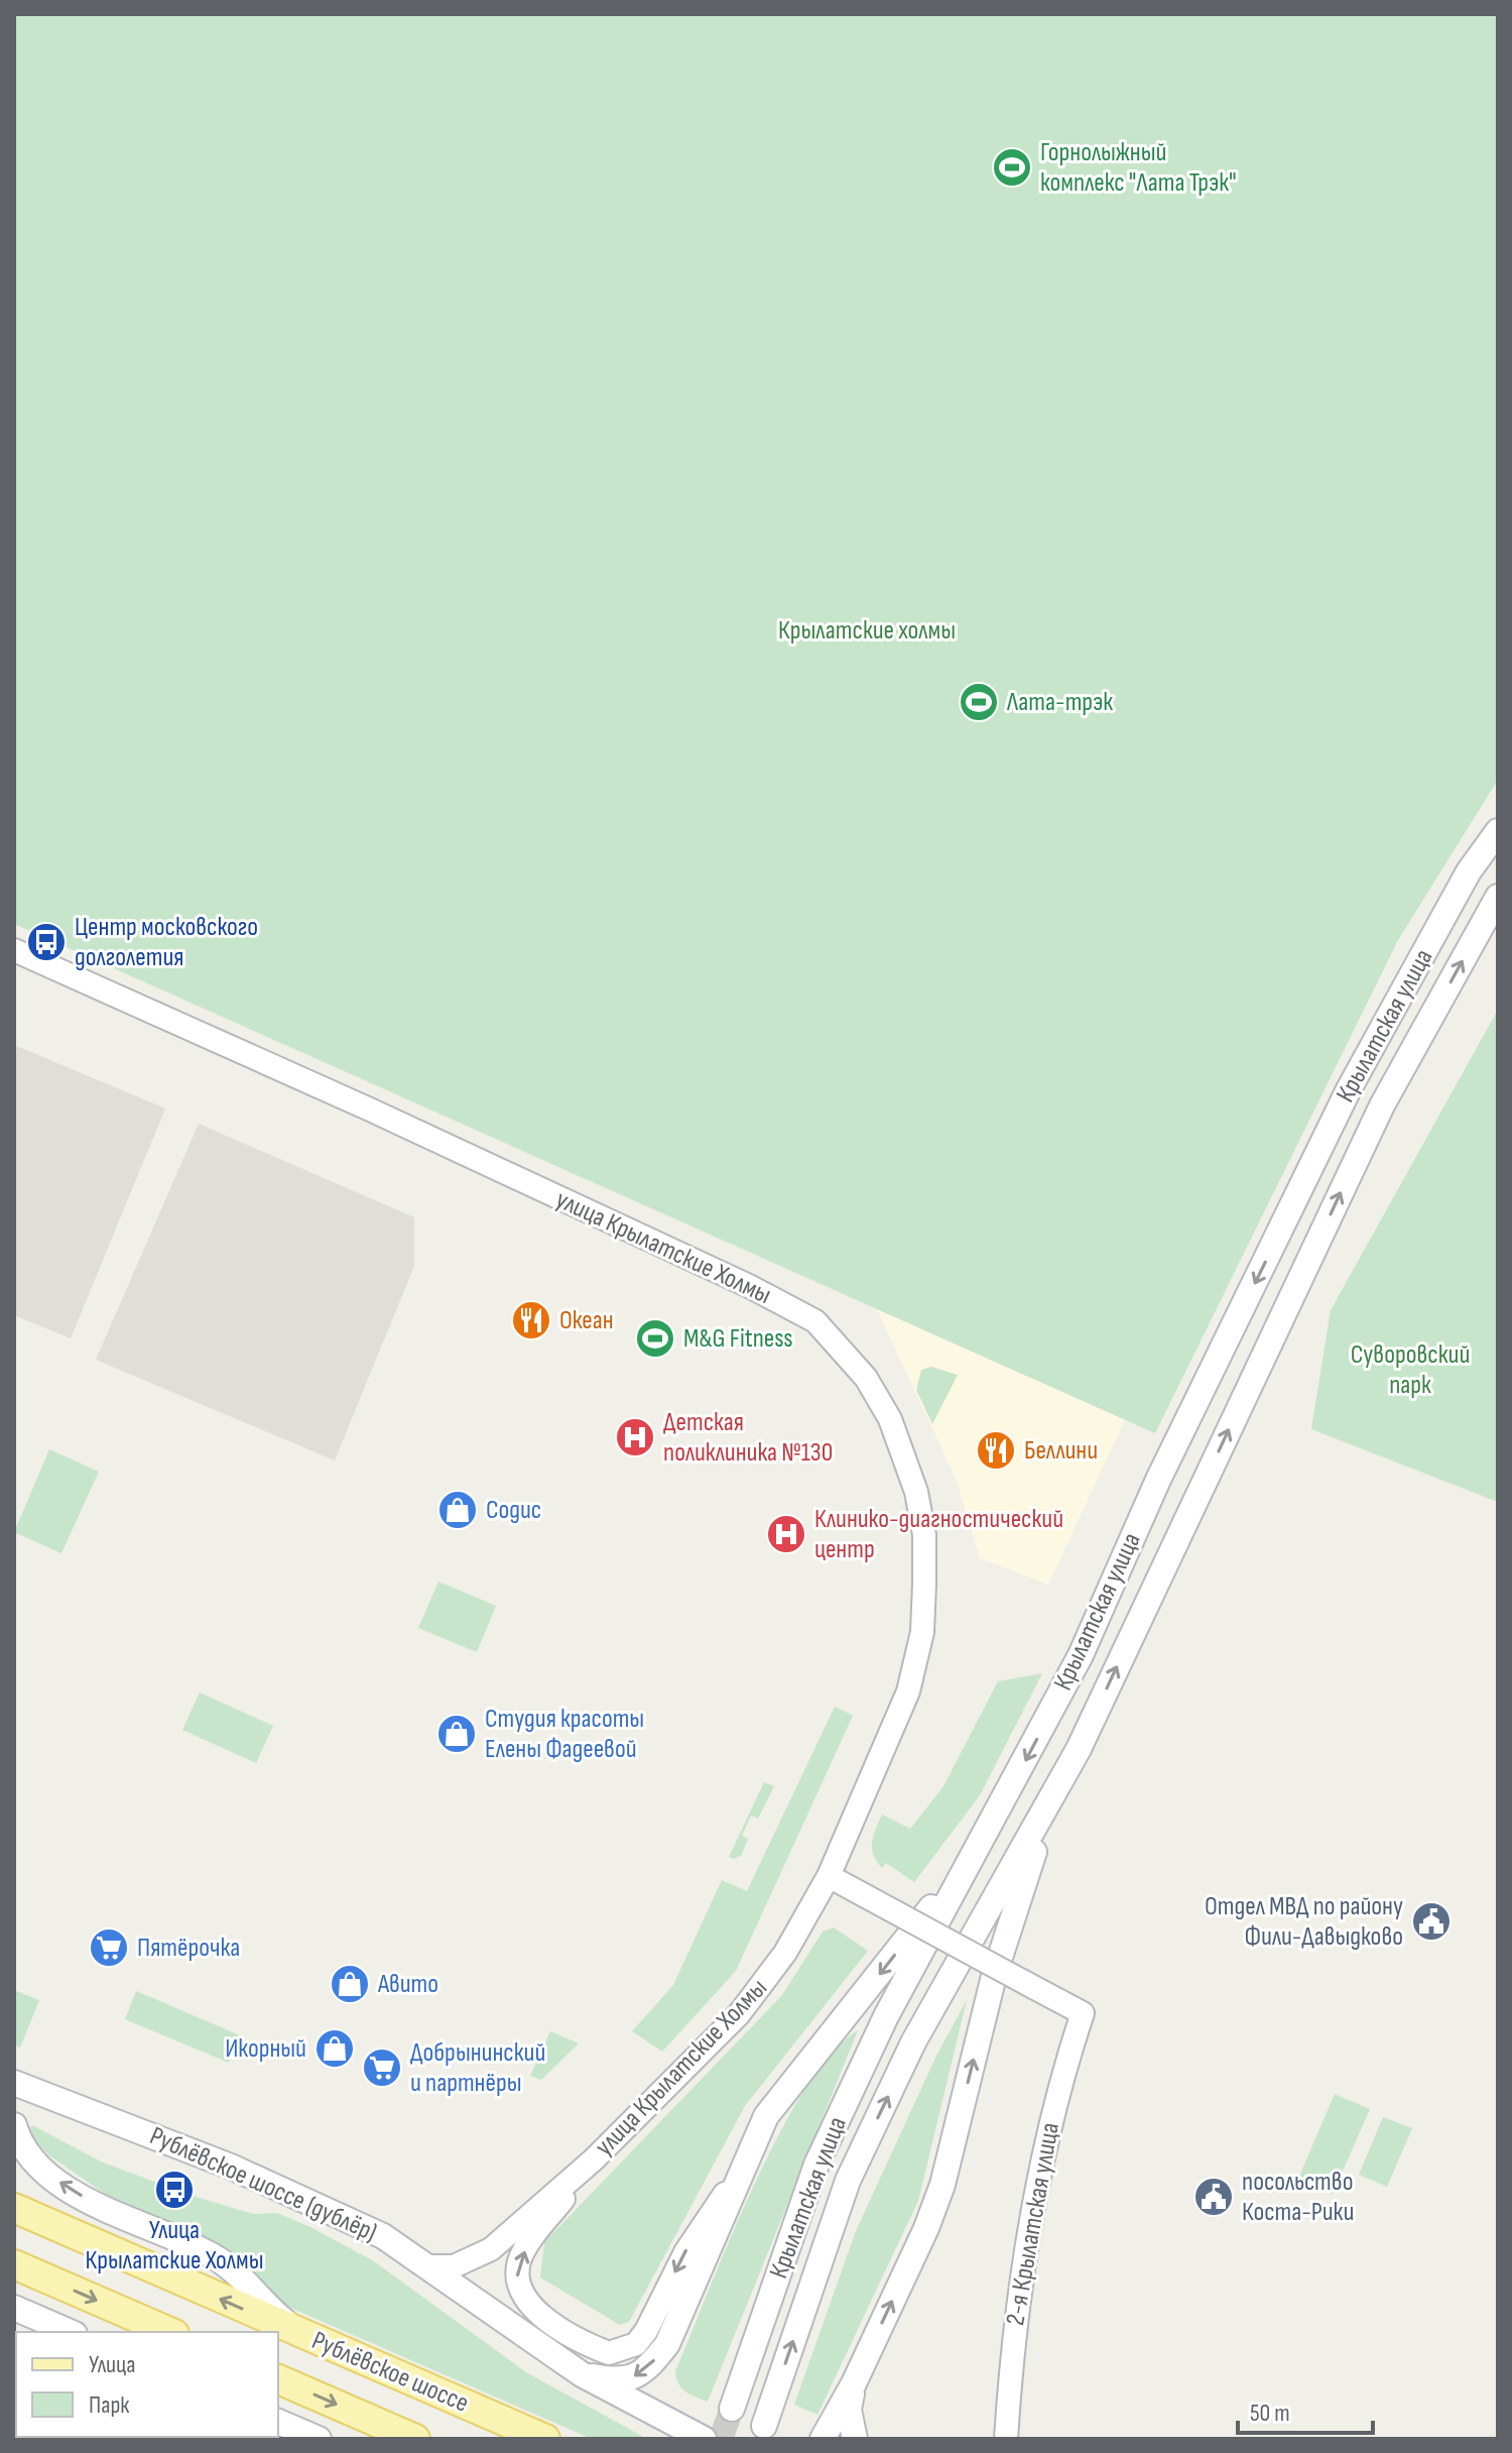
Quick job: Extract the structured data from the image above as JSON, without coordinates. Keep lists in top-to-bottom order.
{
  "streets": {
    "main road": ["Крылатская улица", "Рублёвское шоссе (дублёр)", "Рублёвское шоссе"],
    "street": ["улица Крылатские Холмы", "2-я Крылатская улица"]
  },
  "crossings": [
    ["улица Крылатские Холмы", "Рублёвское шоссе (дублёр)"],
    ["улица Крылатские Холмы", "2-я Крылатская улица"]
  ],
  "parks": ["Крылатские холмы", "Суворовский парк"],
  "places": {
    "sports": ["Горнолыжный комплекс \"Лата Трэк\"", "Лата-трэк", "M&G Fitness"],
    "bus stop": ["Центр московского долголетия", "Улица Крылатские Холмы"],
    "restaurant": ["Океан", "Беллини"],
    "hospital": ["Детская поликлиника №130", "Клинико-диагностический центр"],
    "shop": [
      "Содис",
      "Студия красоты Елены Фадеевой",
      "Авито",
      "Икорный"
    ],
    "public building": ["Отдел МВД по району Фили-Давыдково", "посольство Коста-Рики"],
    "supermarket": ["Пятёрочка", "Добрынинский и партнёры"]
  },
  "legend": ["Улица", "Парк"],
  "scale_bar": "50 m"
}
